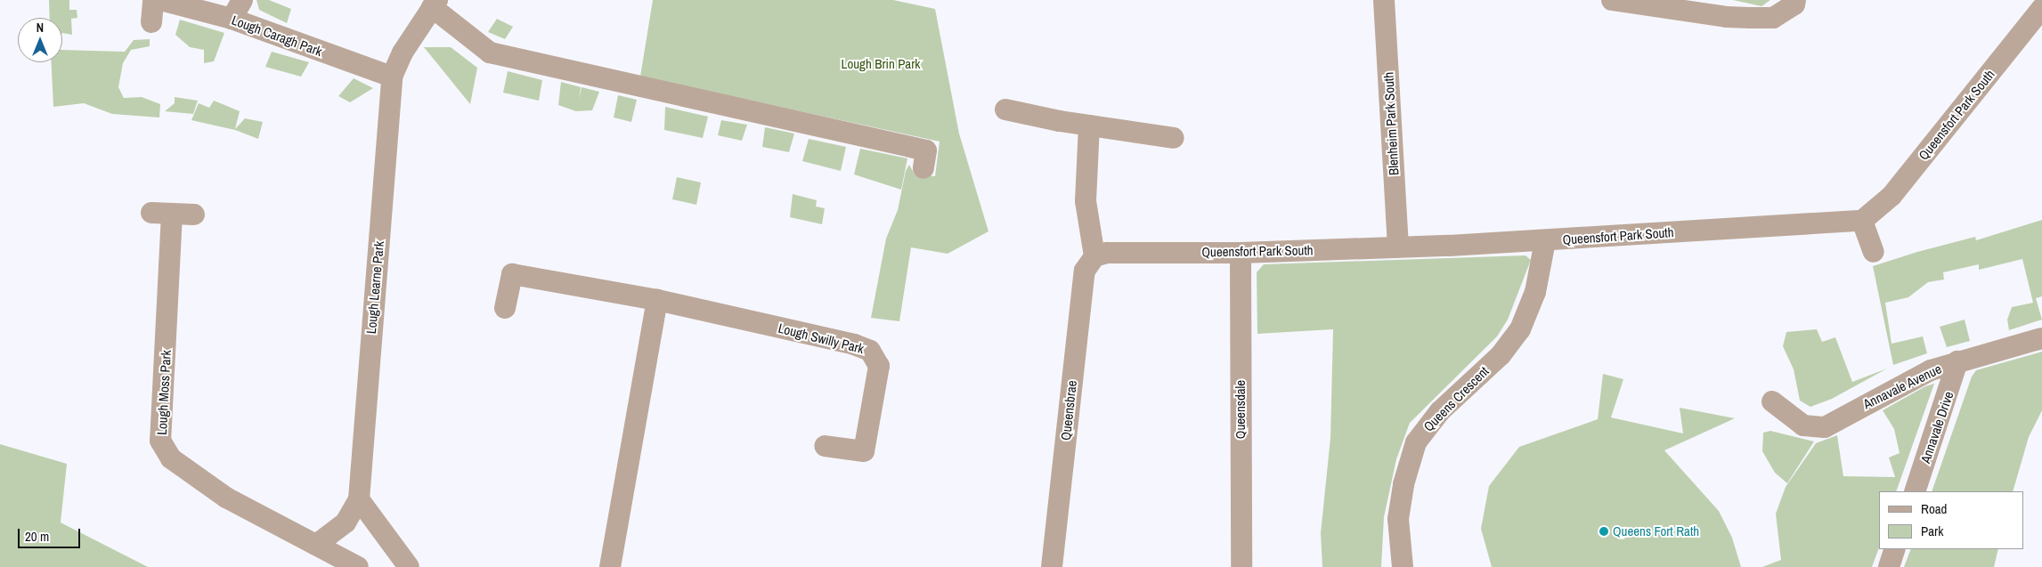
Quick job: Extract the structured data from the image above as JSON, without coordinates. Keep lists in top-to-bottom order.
{
  "streets": {
    "street": [
      "Lough Caragh Park",
      "Queensfort Park South",
      "Blenheim Park South",
      "Lough Learne Park",
      "Lough Swilly Park",
      "Annavale Avenue",
      "Lough Moss Park",
      "Queens Crescent",
      "Queensdale",
      "Queensbrae",
      "Annavale Drive"
    ]
  },
  "crossings": [
    ["Lough Caragh Park", "Lough Learne Park"],
    ["Queensfort Park South", "Blenheim Park South"],
    ["Queensfort Park South", "Queens Crescent"],
    ["Queensfort Park South", "Queensdale"],
    ["Queensfort Park South", "Queensbrae"],
    ["Lough Learne Park", "Lough Moss Park"],
    ["Annavale Avenue", "Annavale Drive"]
  ],
  "parks": ["Lough Brin Park"],
  "places": ["Queens Fort Rath"],
  "legend": ["Road", "Park"],
  "scale_bar": "20 m",
  "north": "top"
}
